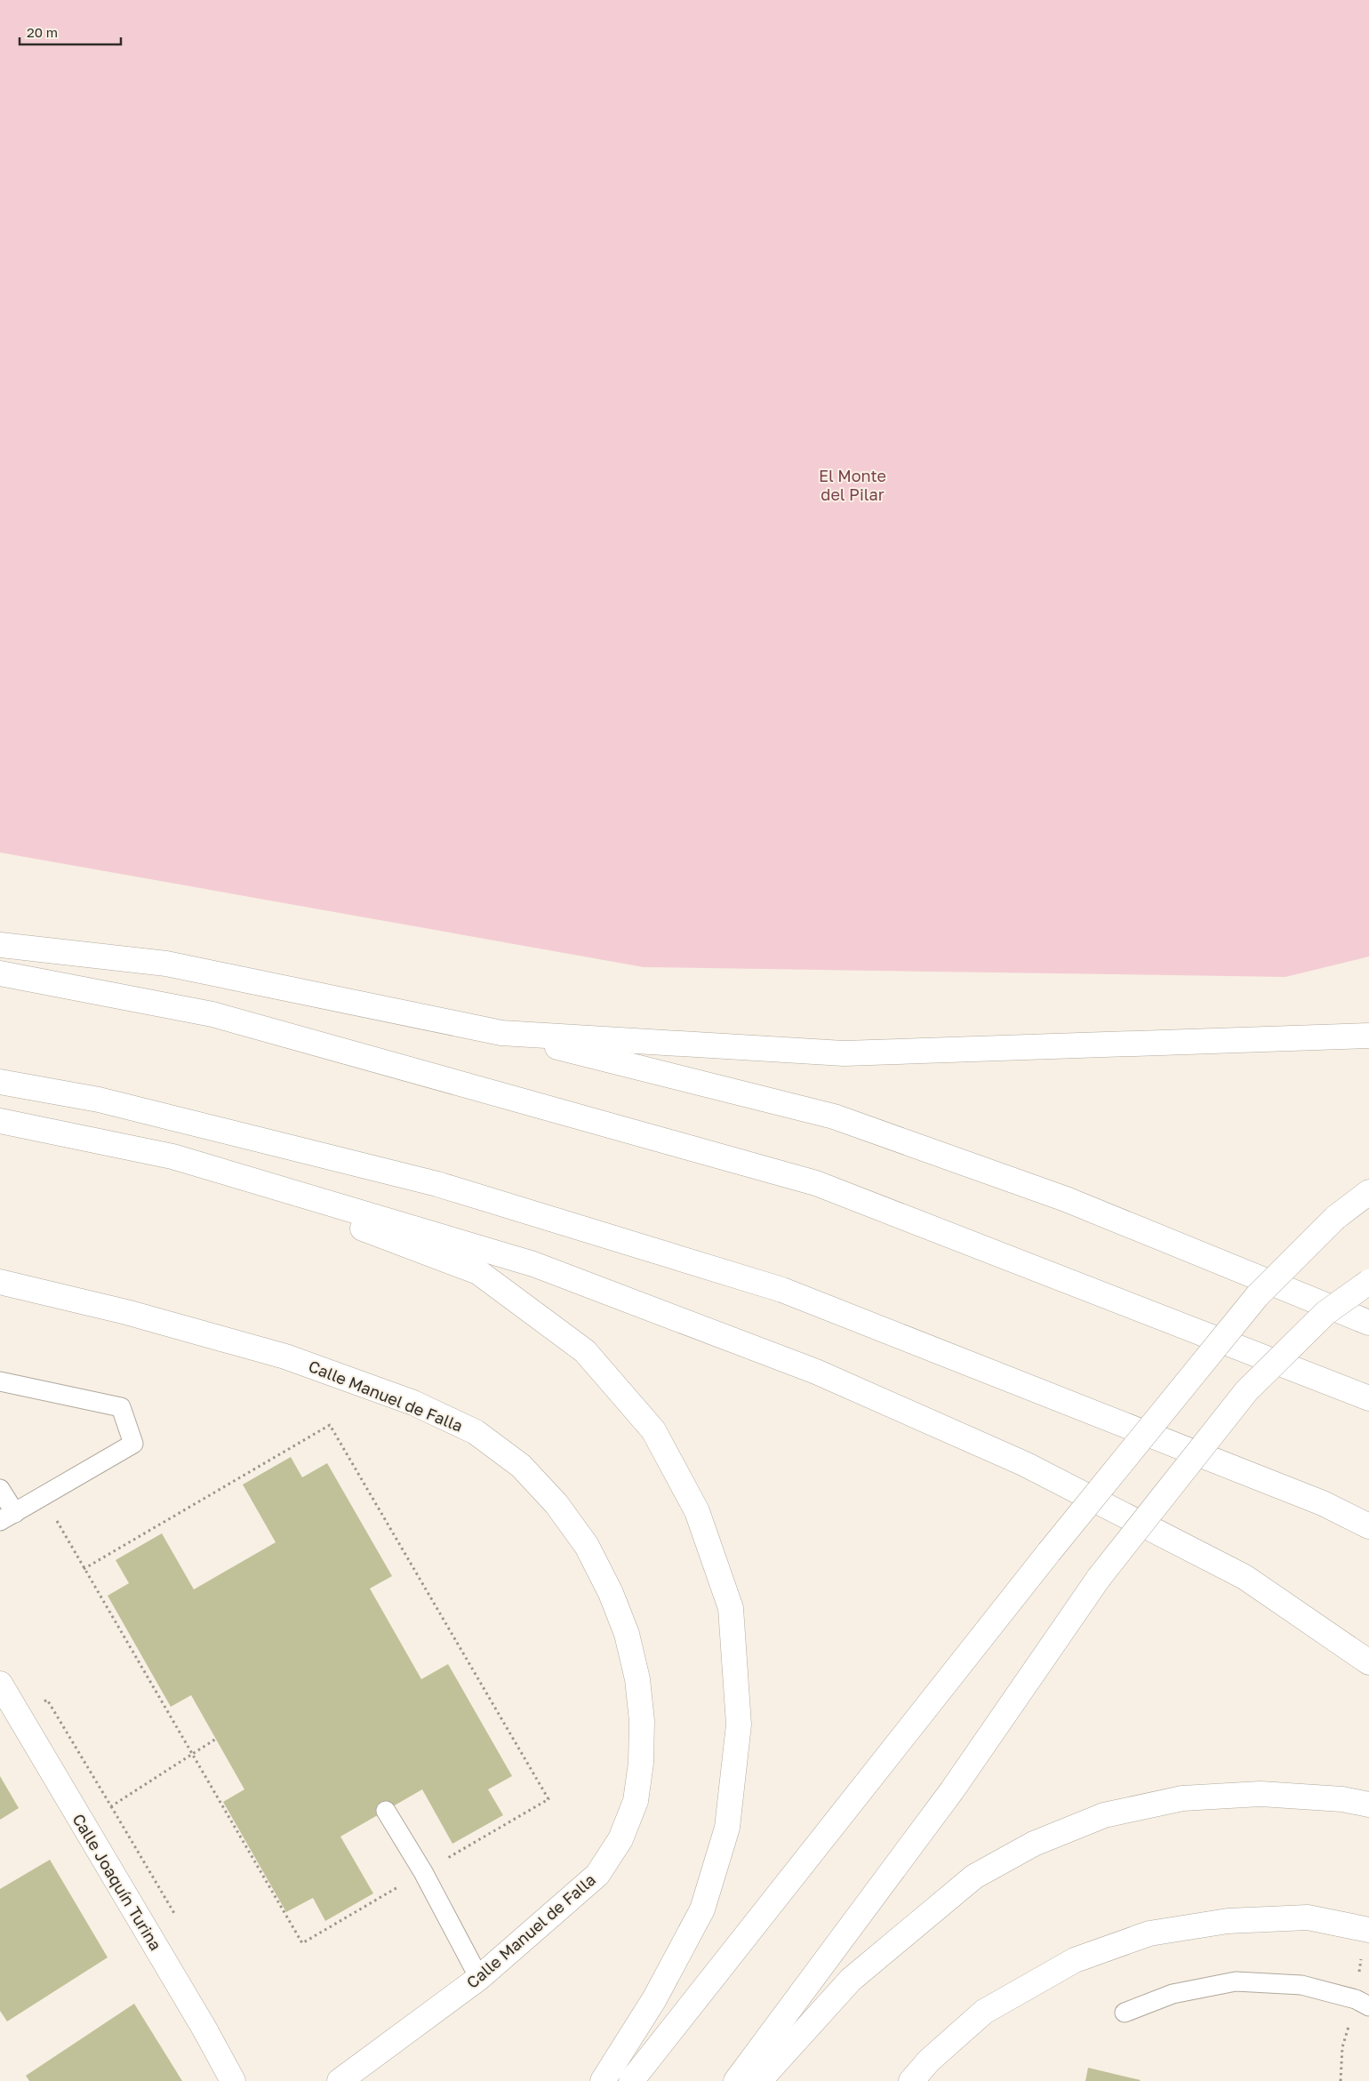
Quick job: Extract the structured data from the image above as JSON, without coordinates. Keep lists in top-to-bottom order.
{
  "streets": {
    "main road": ["Calle Manuel de Falla", "Calle Joaquín Turina"]
  },
  "parks": ["El Monte del Pilar"],
  "scale_bar": "20 m"
}
